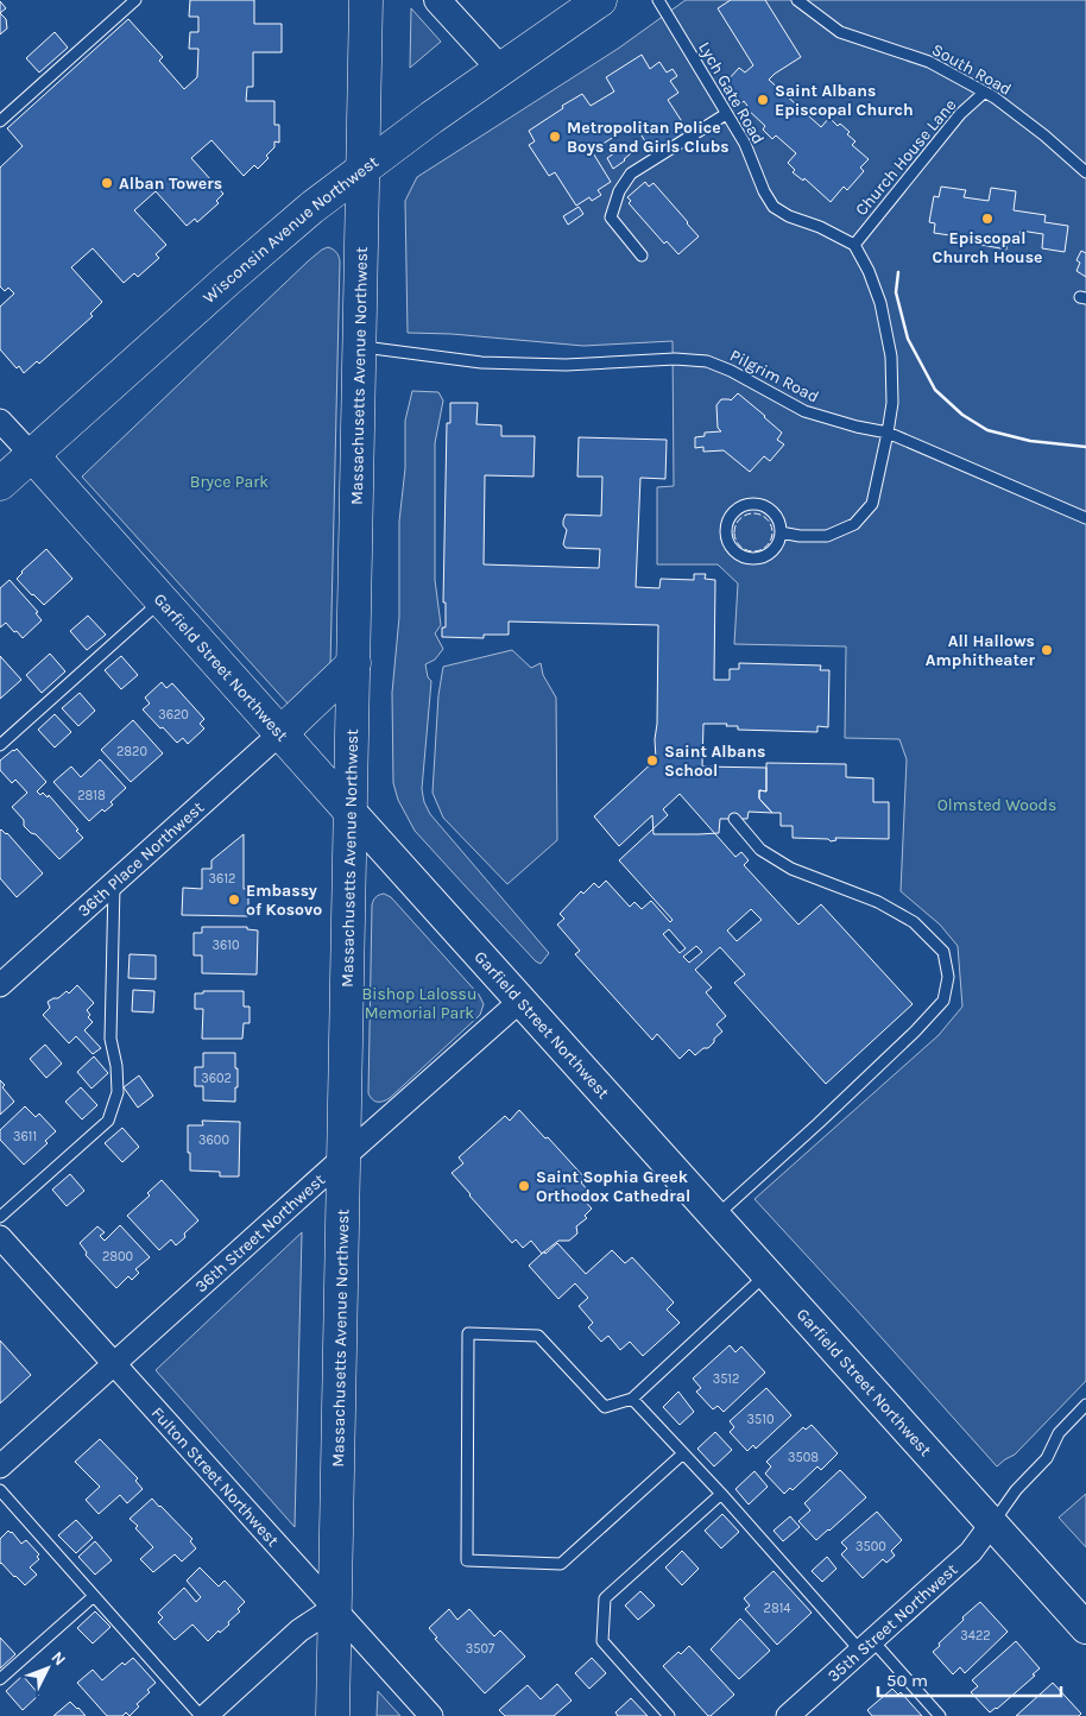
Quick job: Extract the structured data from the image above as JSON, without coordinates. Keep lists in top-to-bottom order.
{
  "streets": {
    "main road": ["Wisconsin Avenue Northwest", "Massachusetts Avenue Northwest", "Garfield Street Northwest"],
    "street": [
      "36th Place Northwest",
      "36th Street Northwest",
      "Fulton Street Northwest",
      "35th Street Northwest"
    ],
    "lane": [
      "South Road",
      "Lych Gate Road",
      "Church House Lane",
      "Pilgrim Road"
    ]
  },
  "crossings": [
    ["South Road", "Church House Lane"],
    ["Lych Gate Road", "Church House Lane"],
    ["Wisconsin Avenue Northwest", "Massachusetts Avenue Northwest"],
    ["Wisconsin Avenue Northwest", "Garfield Street Northwest"],
    ["Pilgrim Road", "Massachusetts Avenue Northwest"],
    ["Massachusetts Avenue Northwest", "Garfield Street Northwest"],
    ["Massachusetts Avenue Northwest", "36th Street Northwest"],
    ["Massachusetts Avenue Northwest", "Fulton Street Northwest"],
    ["Garfield Street Northwest", "36th Place Northwest"],
    ["Garfield Street Northwest", "36th Street Northwest"],
    ["Garfield Street Northwest", "35th Street Northwest"],
    ["36th Street Northwest", "Fulton Street Northwest"]
  ],
  "parks": ["Bryce Park", "Olmsted Woods", "Bishop Lalossu Memorial Park"],
  "places": [
    "Saint Albans Episcopal Church",
    "Metropolitan Police Boys and Girls Clubs",
    "Alban Towers",
    "Episcopal Church House",
    "All Hallows Amphitheater",
    "Saint Albans School",
    "Embassy of Kosovo",
    "Saint Sophia Greek Orthodox Cathedral"
  ],
  "house_numbers": [
    "3620",
    "2820",
    "2818",
    "3612",
    "3610",
    "3602",
    "3611",
    "3600",
    "2800",
    "3512",
    "3510",
    "3508",
    "3500",
    "2814",
    "3422",
    "3507"
  ],
  "scale_bar": "50 m",
  "north": "top right"
}
